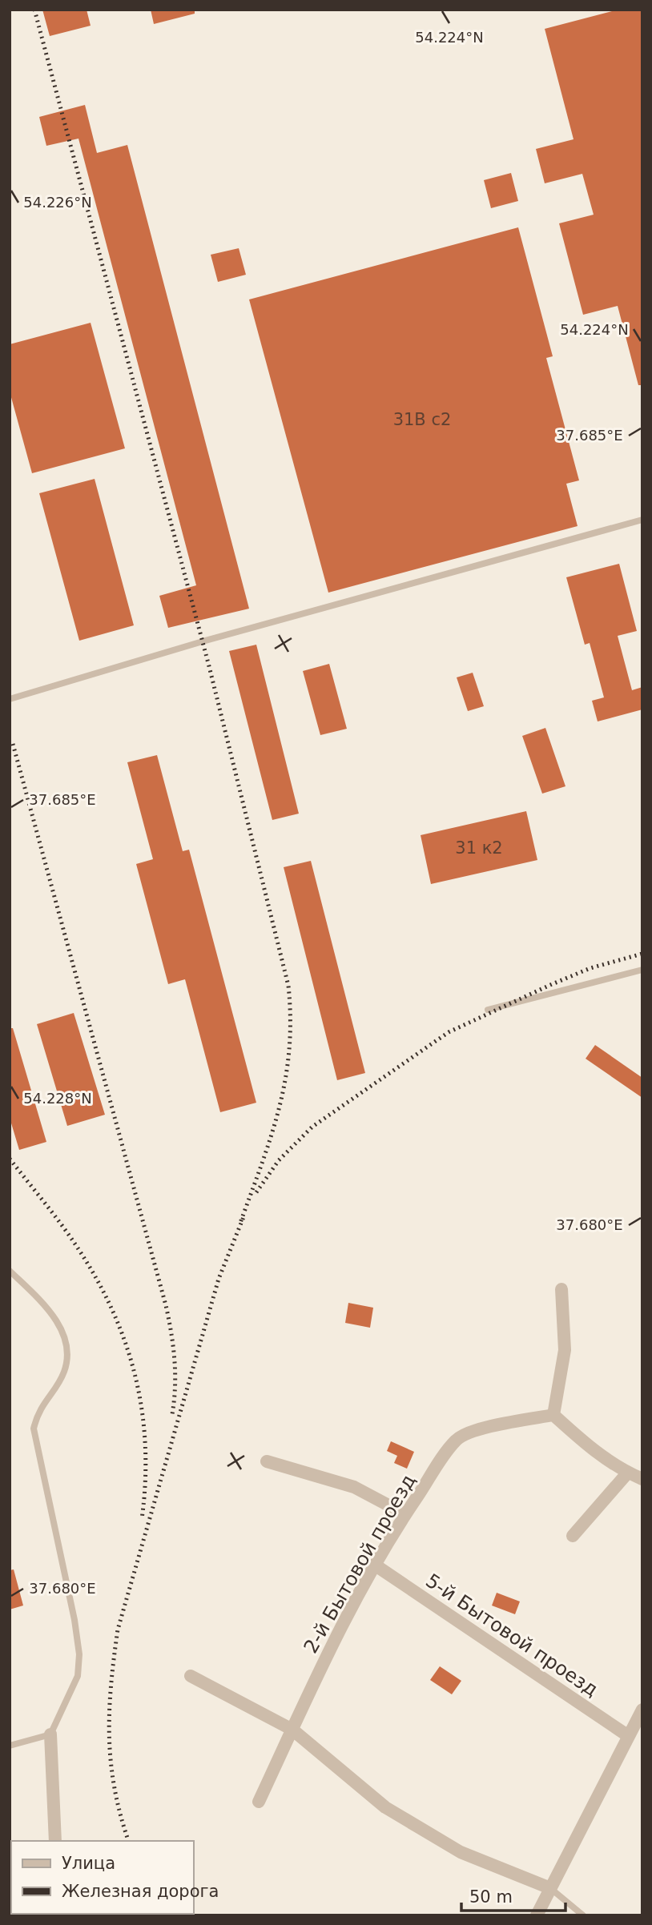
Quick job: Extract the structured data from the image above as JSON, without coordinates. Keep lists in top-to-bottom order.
{
  "streets": {
    "street": ["2-й Бытовой проезд", "5-й Бытовой проезд"]
  },
  "crossings": [
    ["2-й Бытовой проезд", "5-й Бытовой проезд"]
  ],
  "house_numbers": ["31В с2", "31 к2"],
  "legend": ["Улица", "Железная дорога"],
  "scale_bar": "50 m",
  "coordinates": [
    "54.224°N",
    "54.226°N",
    "37.685°E",
    "54.228°N",
    "37.680°E"
  ]
}
